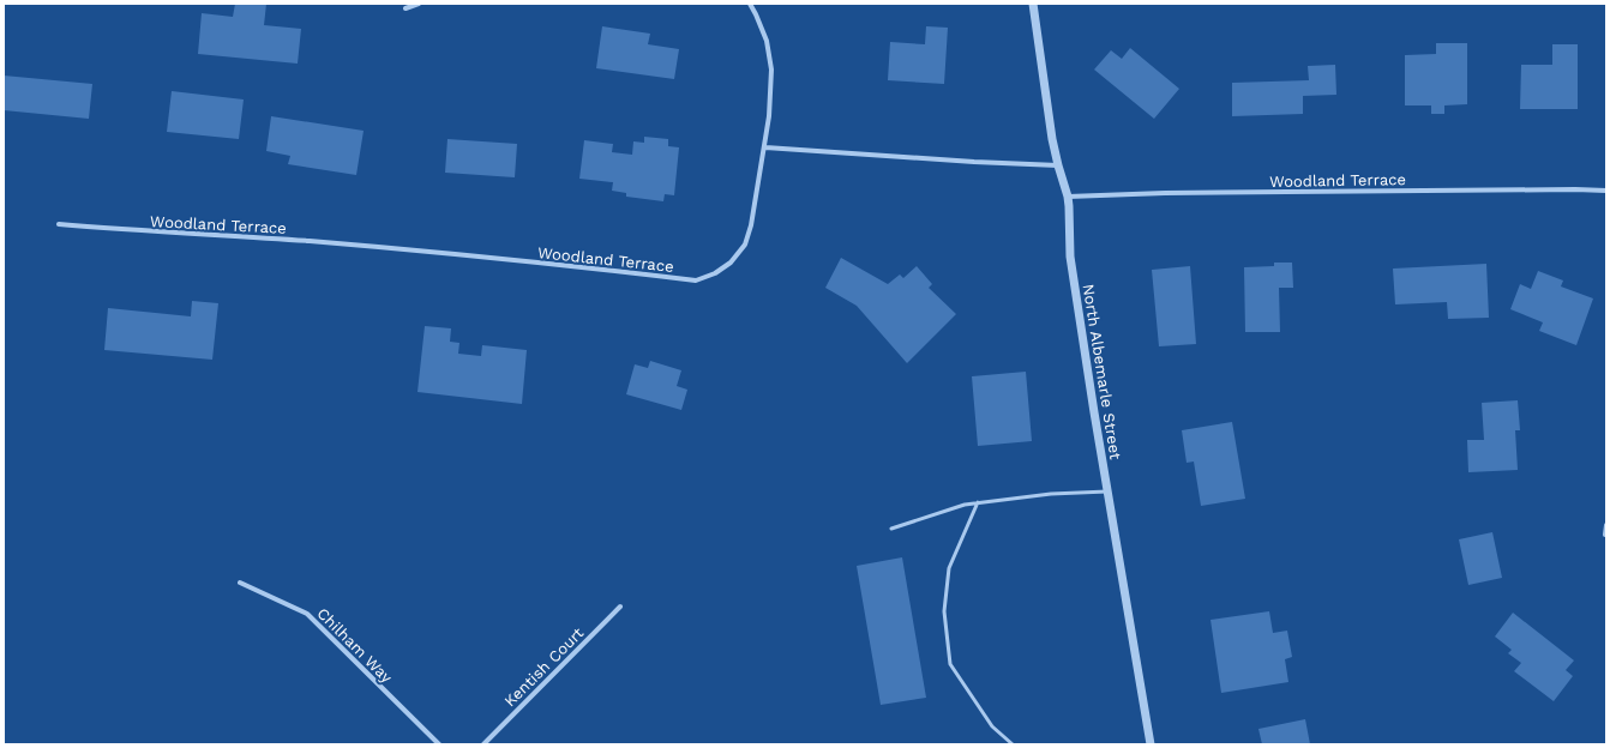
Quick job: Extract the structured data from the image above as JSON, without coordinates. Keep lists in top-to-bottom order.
{
  "streets": {
    "street": [
      "Woodland Terrace",
      "North Albemarle Street",
      "Chilham Way",
      "Kentish Court"
    ]
  },
  "crossings": [
    ["Woodland Terrace", "North Albemarle Street"]
  ]
}
